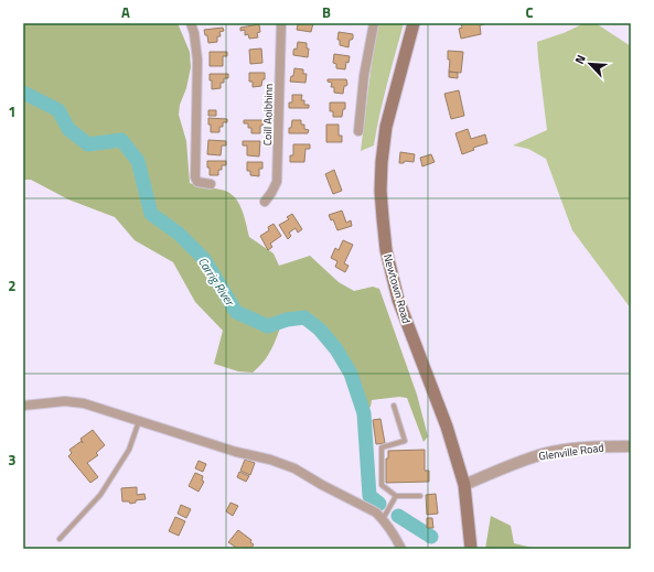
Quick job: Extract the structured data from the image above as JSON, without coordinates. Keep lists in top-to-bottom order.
{
  "streets": {
    "main road": ["Newtown Road"],
    "street": ["Coill Aoibhinn", "Glenville Road"]
  },
  "crossings": [
    ["Newtown Road", "Glenville Road"]
  ],
  "water": ["Carrig River"],
  "north": "top left",
  "grid": {
    "columns": ["A", "B", "C"],
    "rows": ["1", "2", "3"]
  }
}
